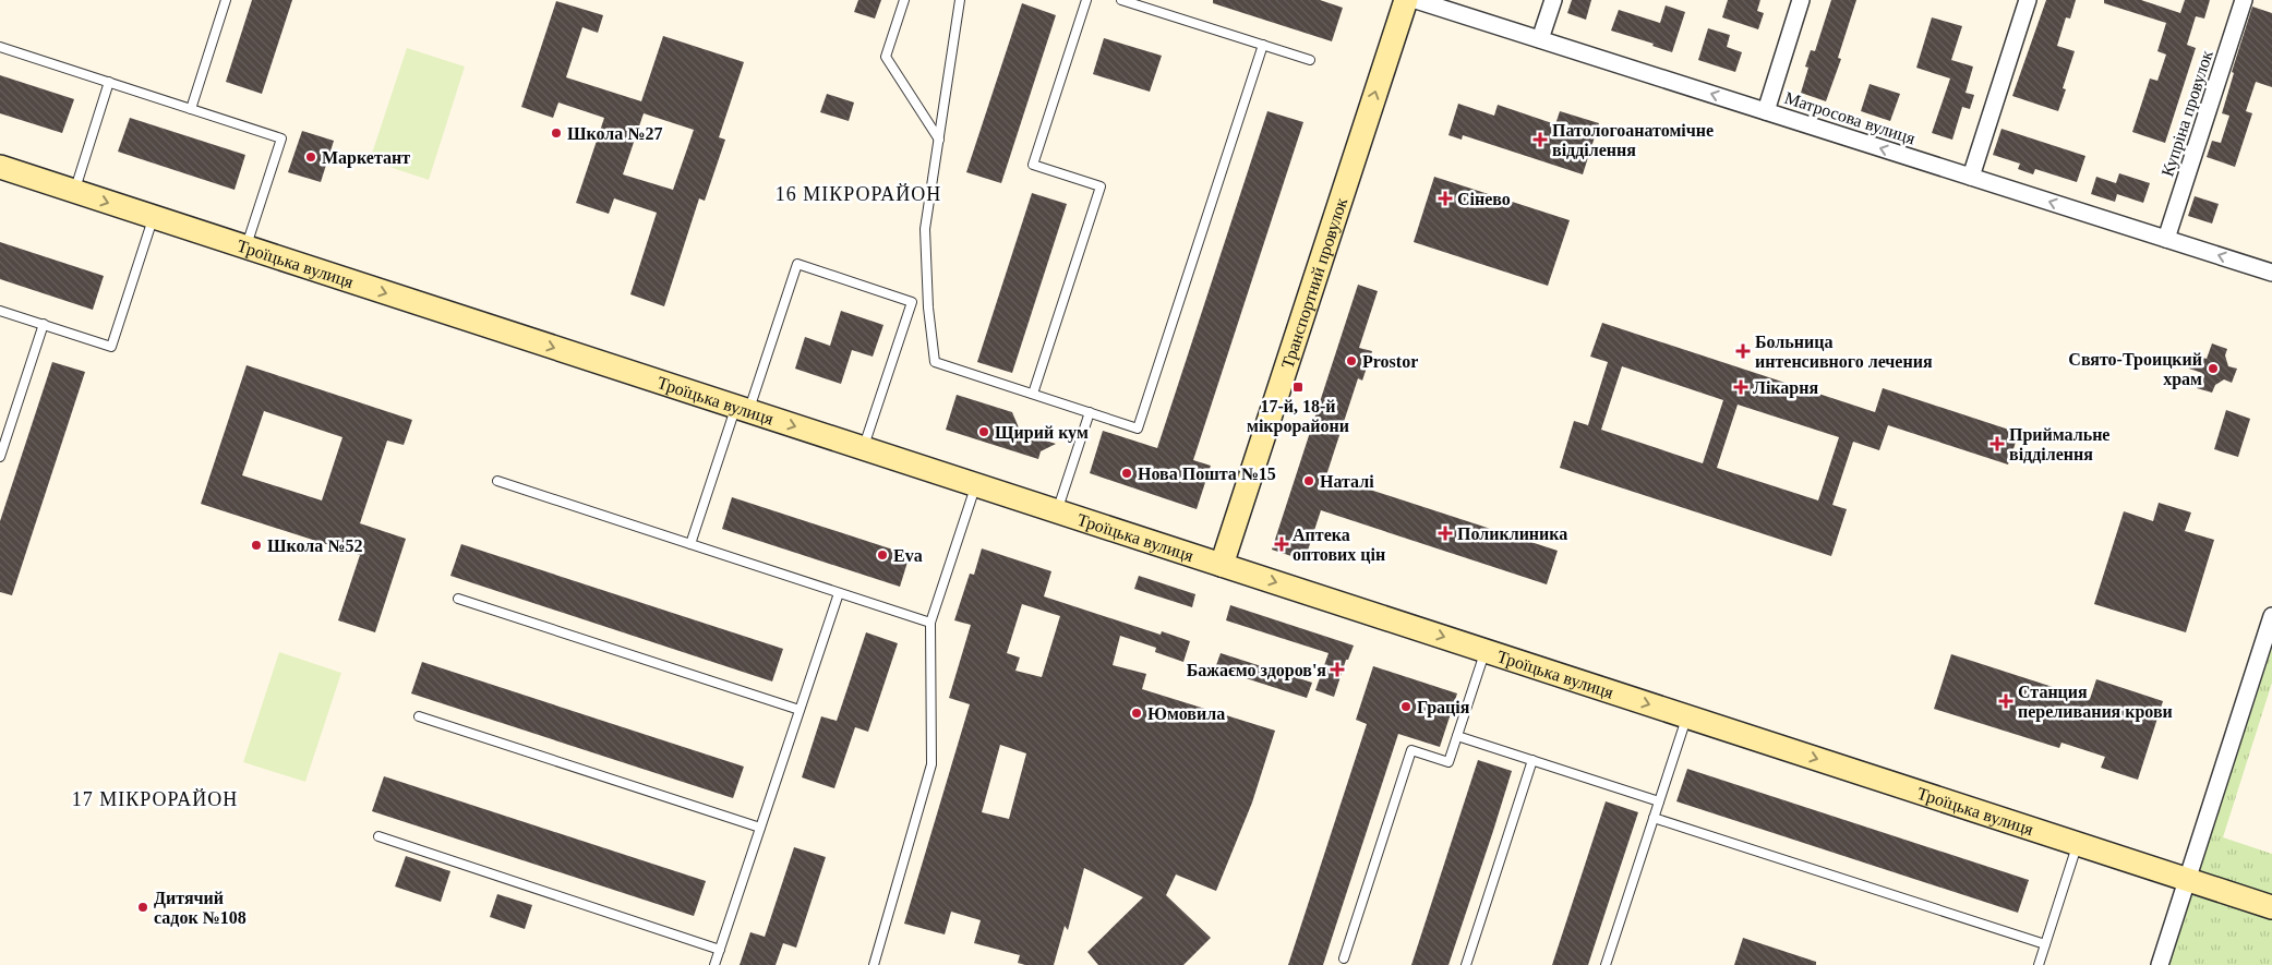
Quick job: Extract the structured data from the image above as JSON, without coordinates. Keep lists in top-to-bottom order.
{
  "streets": {
    "street": [
      "Купріна провулок",
      "Матросова вулиця",
      "Троїцька вулиця",
      "Транспортний провулок"
    ]
  },
  "crossings": [
    ["Купріна провулок", "Матросова вулиця"],
    ["Троїцька вулиця", "Транспортний провулок"]
  ],
  "one_way": ["Матросова вулиця", "Троїцька вулиця", "Транспортний провулок"],
  "districts": ["16 МІКРОРАЙОН", "17 МІКРОРАЙОН"],
  "places": {
    "other": [
      "Школа №27",
      "Маркетант",
      "Prostor",
      "Свято-Троицкий храм",
      "Щирий кум",
      "Нова Пошта №15",
      "Наталі",
      "Школа №52",
      "Eva",
      "Грація",
      "Юмовила",
      "Дитячий садок №108"
    ],
    "health": [
      "Патологоанатомічне відділення",
      "Сінево",
      "Больница интенсивного лечения",
      "Лікарня",
      "Приймальне відділення",
      "Поликлиника",
      "Аптека оптових цін",
      "Бажаємо здоров'я",
      "Станция переливания крови"
    ],
    "transit": ["17-й, 18-й мікрорайони"]
  }
}
